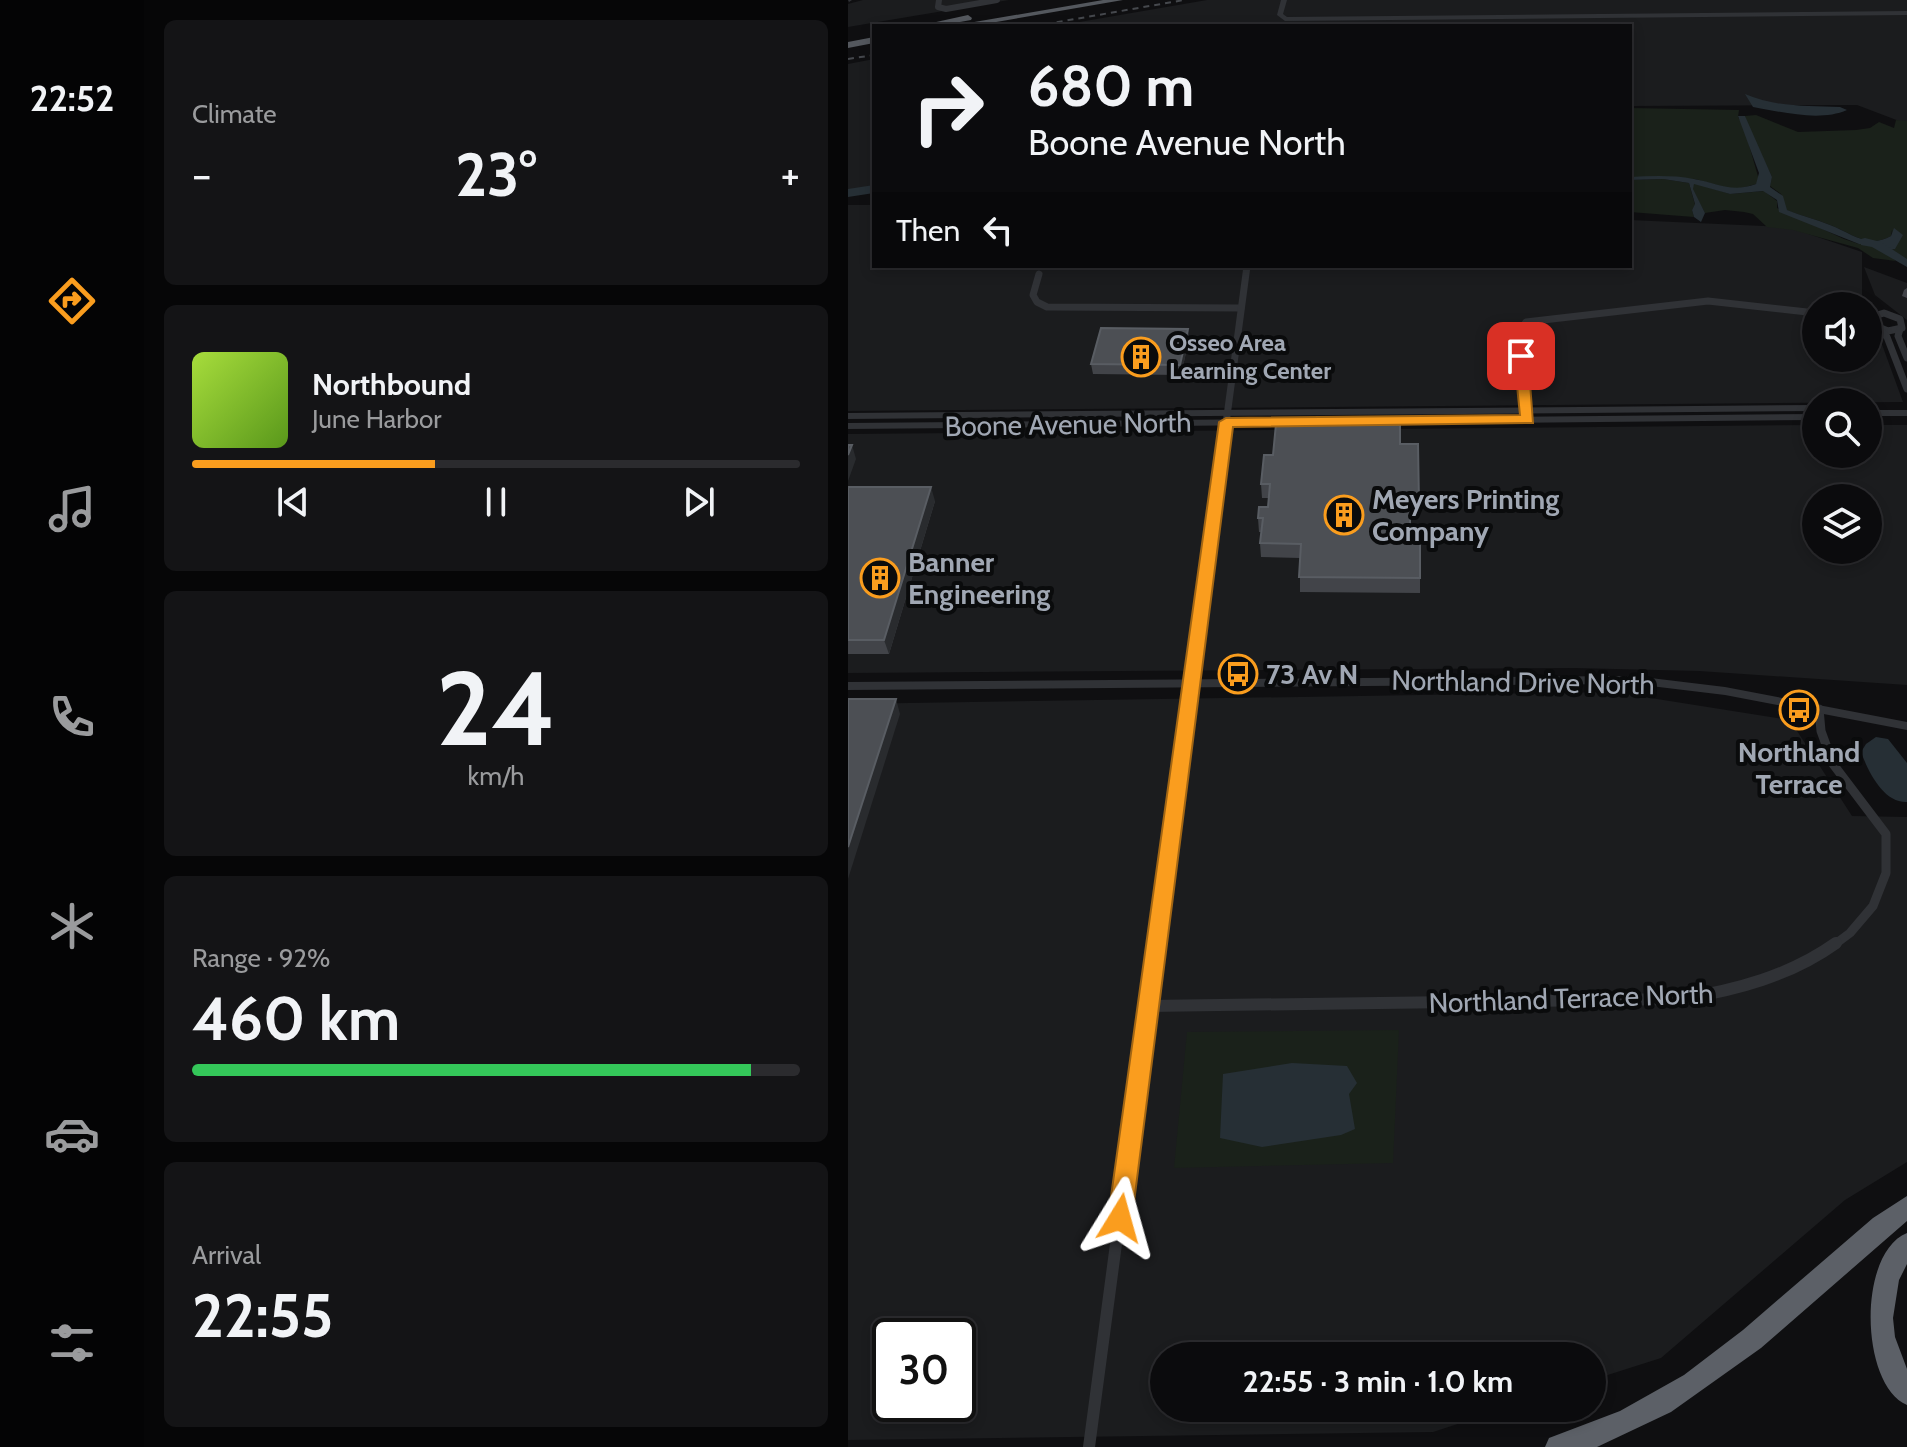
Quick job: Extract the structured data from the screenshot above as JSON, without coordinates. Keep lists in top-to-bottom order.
{
  "streets": {
    "street": ["Boone Avenue North", "Northland Drive North", "Northland Terrace North"]
  },
  "places": {
    "building": ["Osseo Area Learning Center", "Meyers Printing Company", "Banner Engineering"],
    "bus stop": ["73 Av N", "Northland Terrace"]
  },
  "page": {
    "tabs": "22:52",
    "tile": [
      "Climate",
      ["24", "km/h"],
      ["Range · 92%", "460 km"],
      ["Arrival", "22:55"]
    ],
    "turn": ["680 m", "Boone Avenue North"],
    "heat": ["−", "23°", "+"],
    "then": "Then",
    "song": ["Northbound", "June Harbor"],
    "limit": "30",
    "trip": "22:55 · 3 min · 1.0 km"
  }
}
